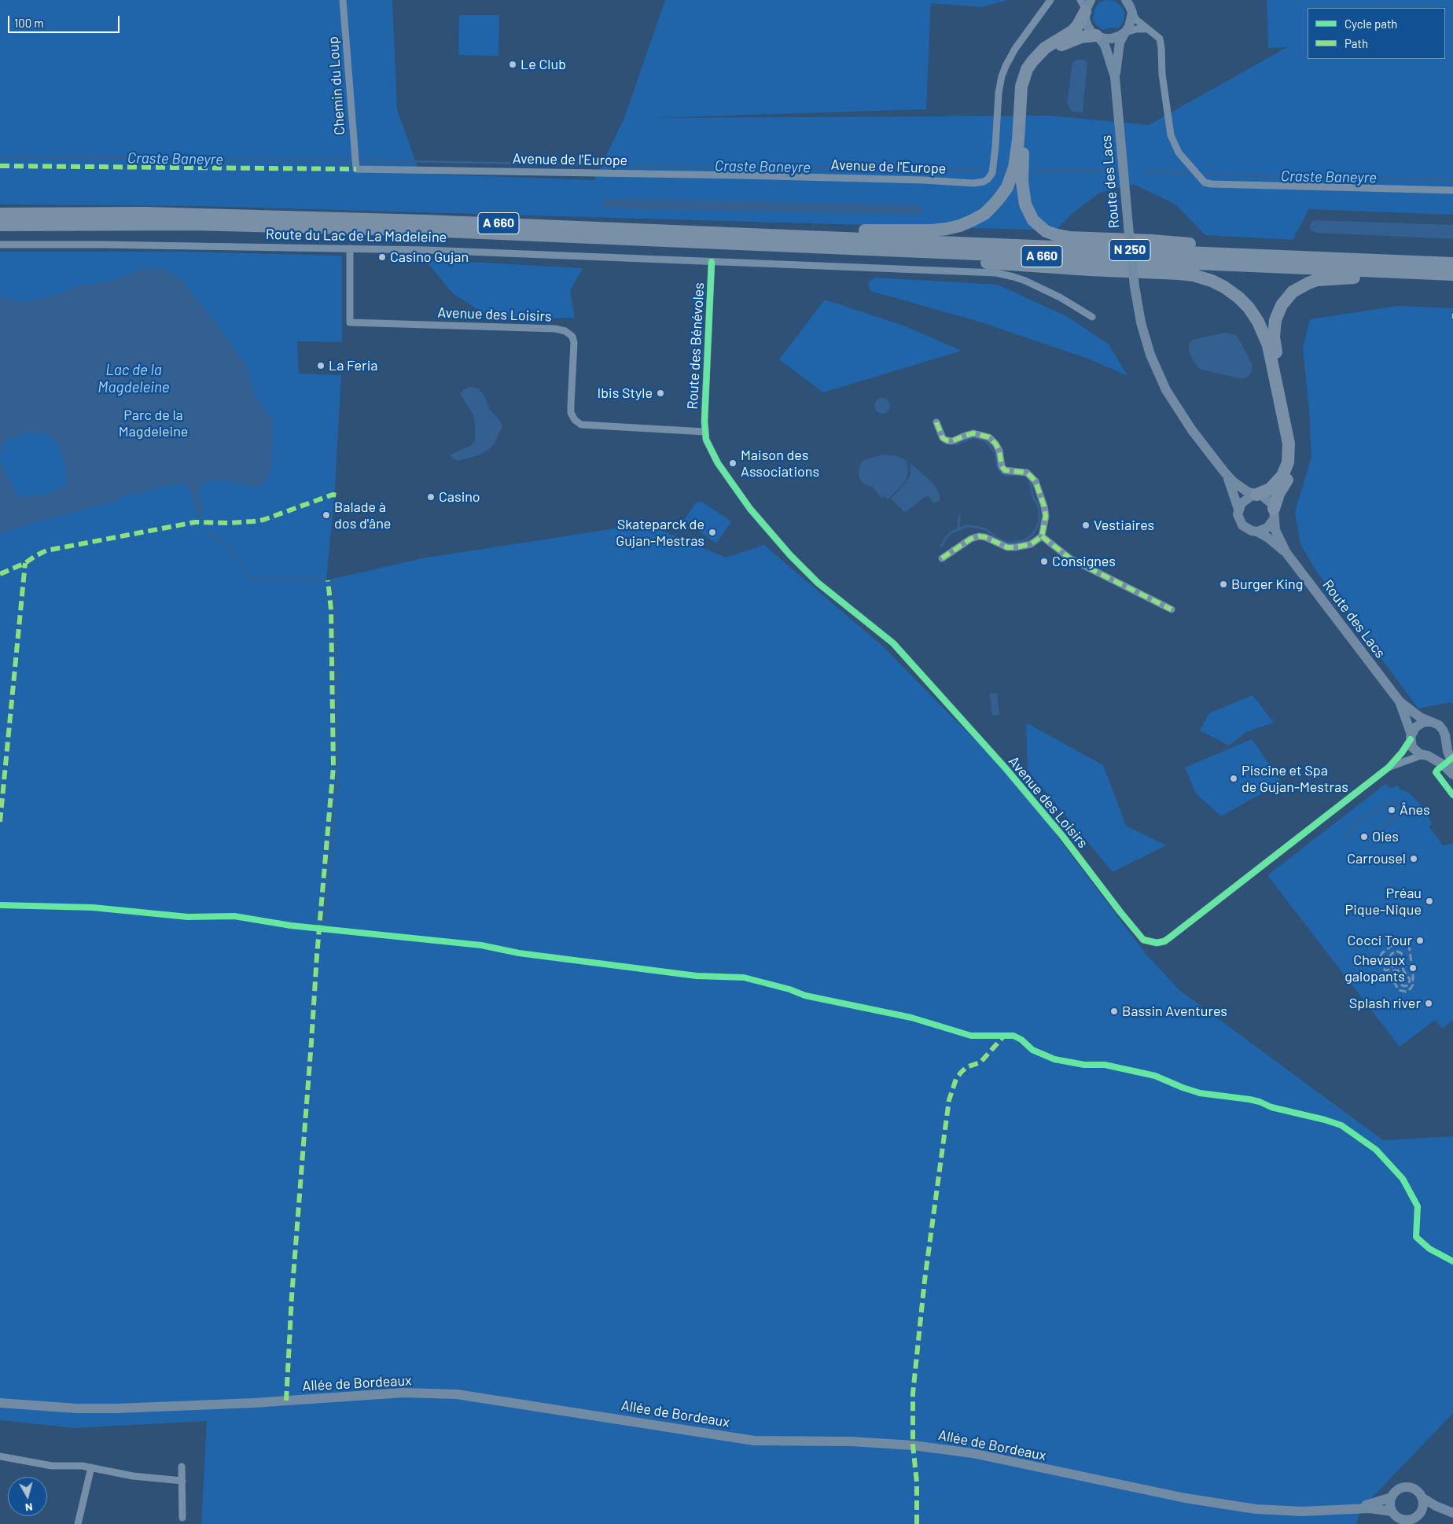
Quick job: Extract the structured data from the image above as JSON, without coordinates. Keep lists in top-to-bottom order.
{
  "streets": {
    "highway": ["A 660", "N 250"],
    "main road": ["Route des Lacs", "Allée de Bordeaux"],
    "street": [
      "Chemin du Loup",
      "Avenue de l'Europe",
      "Route du Lac de La Madeleine",
      "Avenue des Loisirs",
      "Route des Bénévoles"
    ]
  },
  "crossings": [
    ["Chemin du Loup", "Avenue de l'Europe"],
    ["Route des Lacs", "Avenue des Loisirs"],
    ["A 660", "N 250"],
    ["Route du Lac de La Madeleine", "Avenue des Loisirs"],
    ["Route du Lac de La Madeleine", "Route des Bénévoles"],
    ["Avenue des Loisirs", "Route des Bénévoles"]
  ],
  "water": ["Craste Baneyre", "Lac de la Magdeleine"],
  "parks": ["Parc de la Magdeleine"],
  "places": [
    "Le Club",
    "Casino Gujan",
    "La Feria",
    "Ibis Style",
    "Maison des Associations",
    "Casino",
    "Balade à dos d'âne",
    "Vestiaires",
    "Skateparck de Gujan-Mestras",
    "Consignes",
    "Burger King",
    "Piscine et Spa de Gujan-Mestras",
    "Ânes",
    "Oies",
    "Carrousel",
    "Préau Pique-Nique",
    "Cocci Tour",
    "Chevaux galopants",
    "Splash river",
    "Bassin Aventures"
  ],
  "legend": ["Cycle path", "Path"],
  "scale_bar": "100 m",
  "north": "bottom"
}
